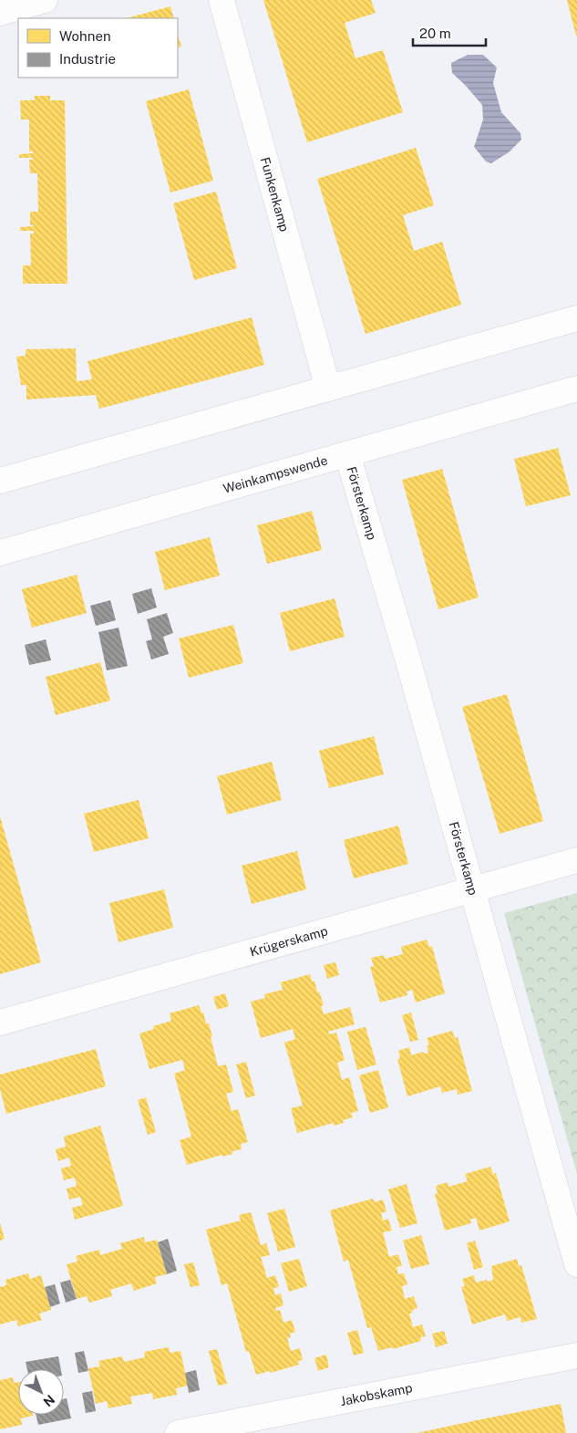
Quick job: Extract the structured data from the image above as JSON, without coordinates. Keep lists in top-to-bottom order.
{
  "streets": {
    "street": [
      "Funkenkamp",
      "Weinkampswende",
      "Försterkamp",
      "Krügerskamp",
      "Jakobskamp"
    ]
  },
  "crossings": [
    ["Weinkampswende", "Försterkamp"],
    ["Försterkamp", "Krügerskamp"]
  ],
  "legend": ["Wohnen", "Industrie"],
  "scale_bar": "20 m",
  "north": "bottom right"
}
